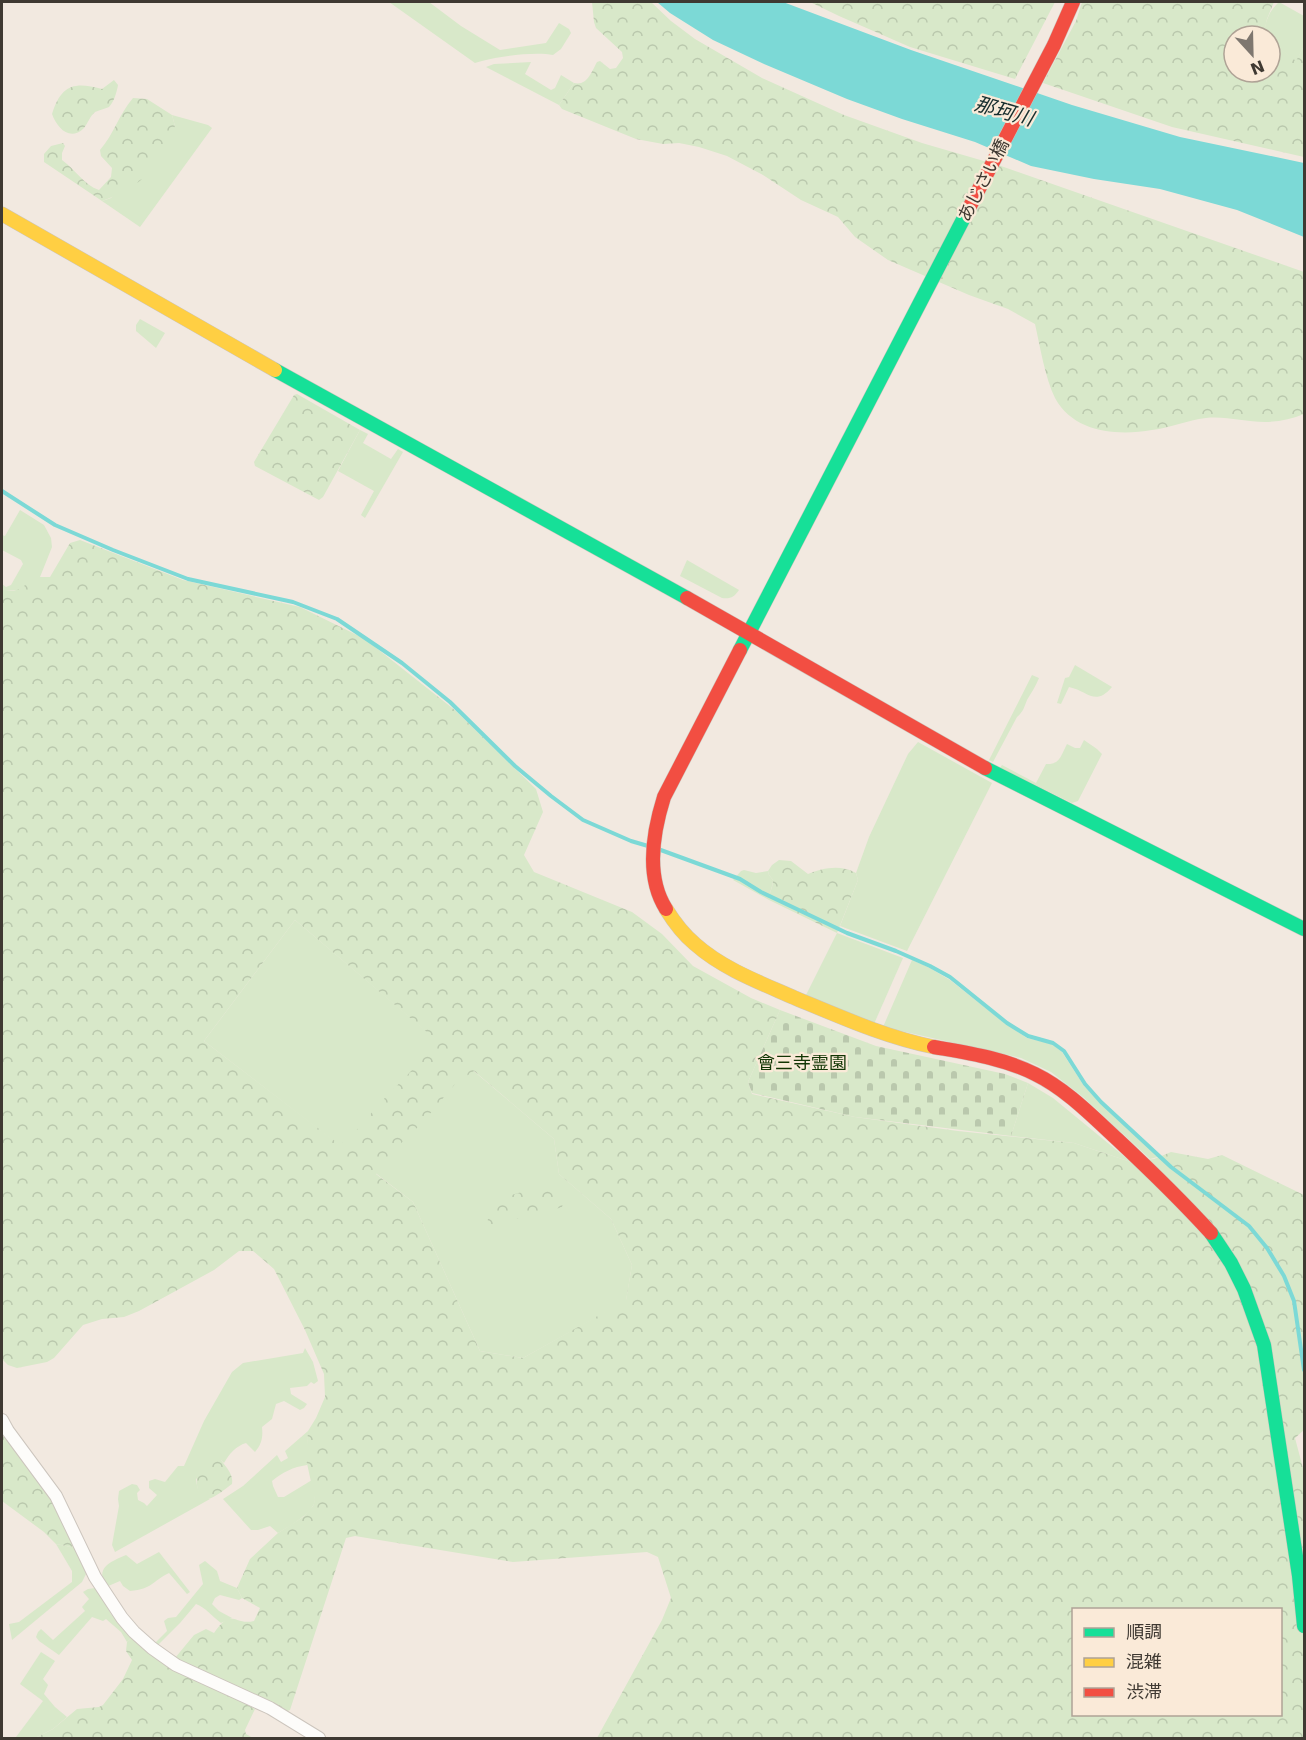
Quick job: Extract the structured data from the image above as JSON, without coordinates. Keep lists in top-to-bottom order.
{
  "streets": {
    "street": ["あじさい橋"]
  },
  "water": ["那珂川"],
  "parks": ["會三寺霊園"],
  "legend": ["順調", "混雑", "渋滞"],
  "north": "bottom"
}
